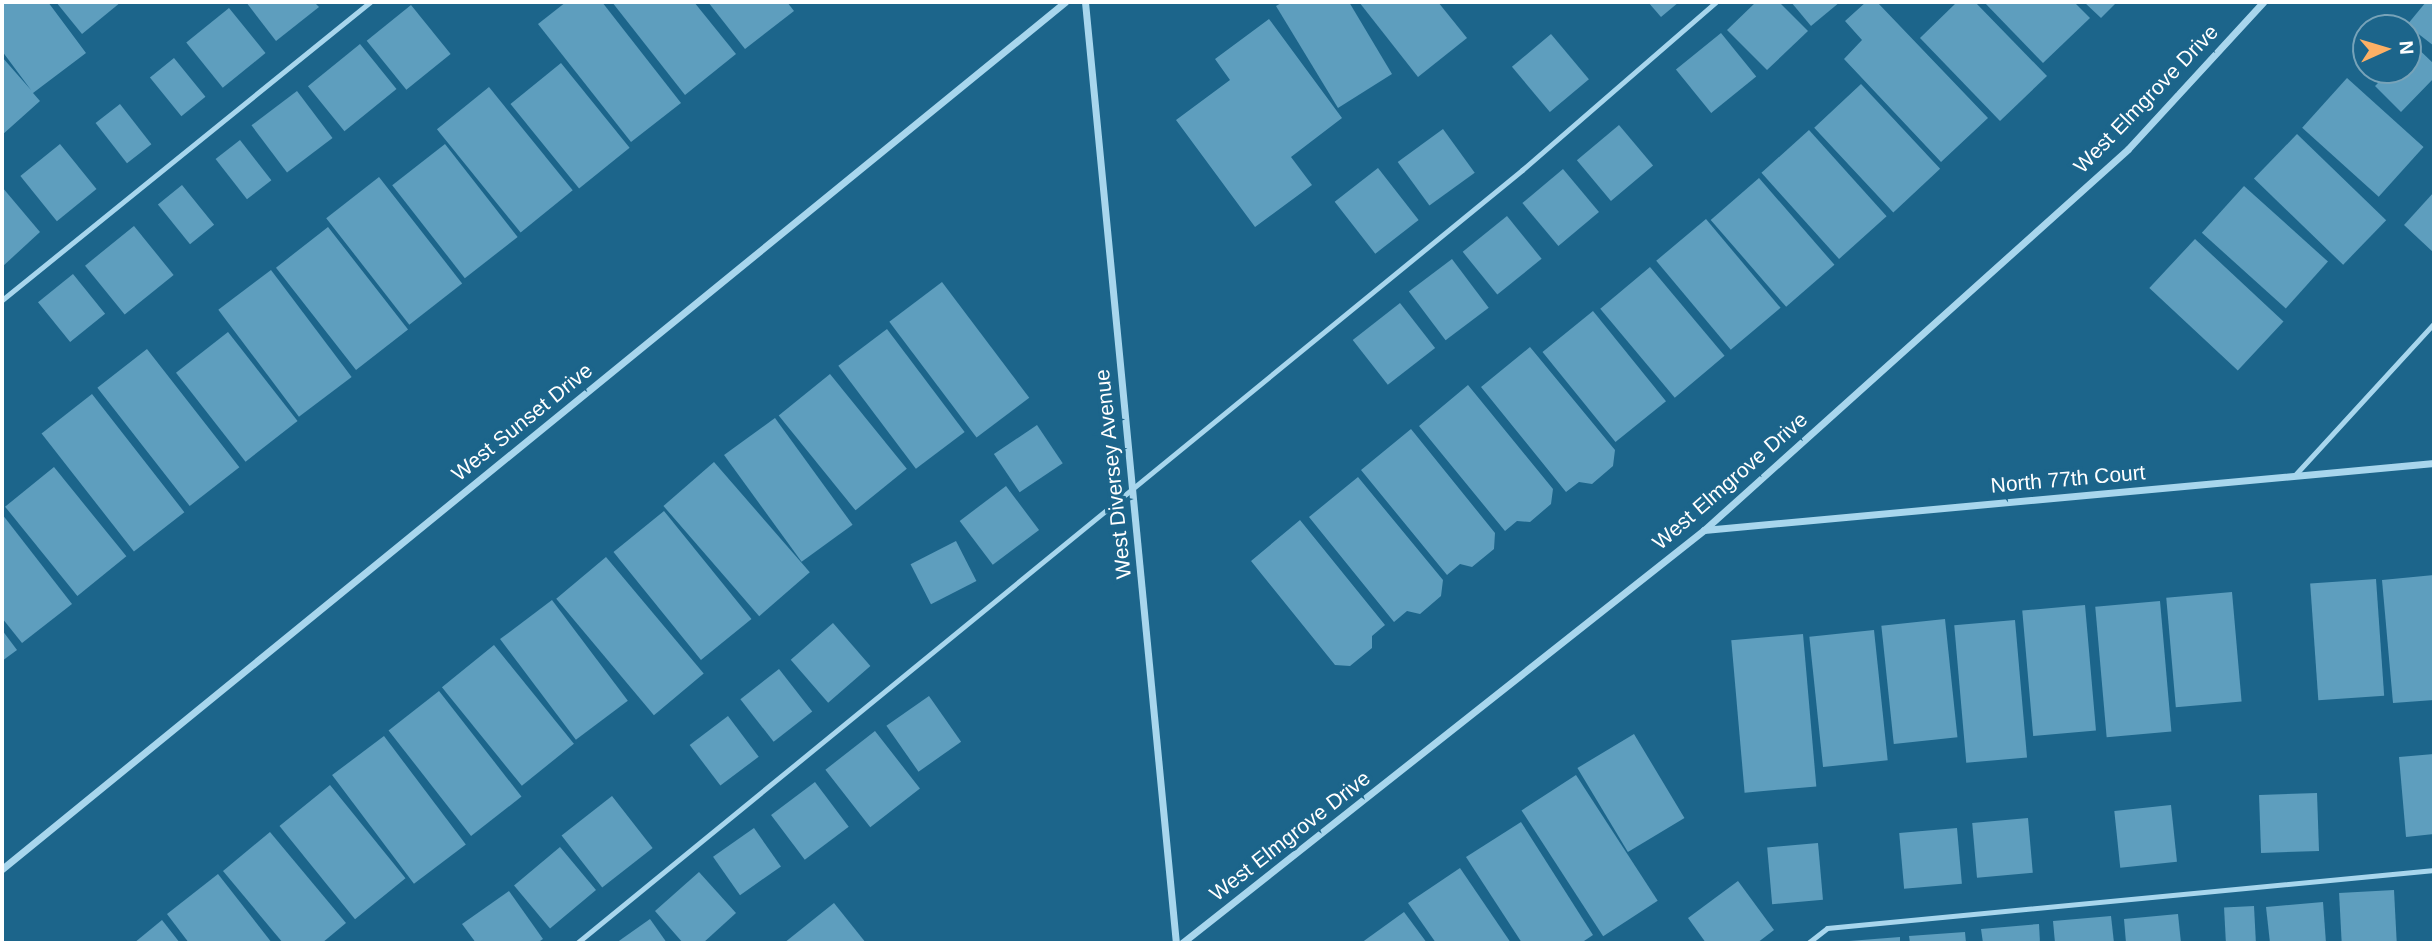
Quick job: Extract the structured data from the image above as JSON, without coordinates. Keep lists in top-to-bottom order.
{
  "streets": {
    "street": [
      "West Elmgrove Drive",
      "West Sunset Drive",
      "West Diversey Avenue",
      "North 77th Court"
    ]
  },
  "crossings": [
    ["West Elmgrove Drive", "North 77th Court"]
  ],
  "north": "right"
}
